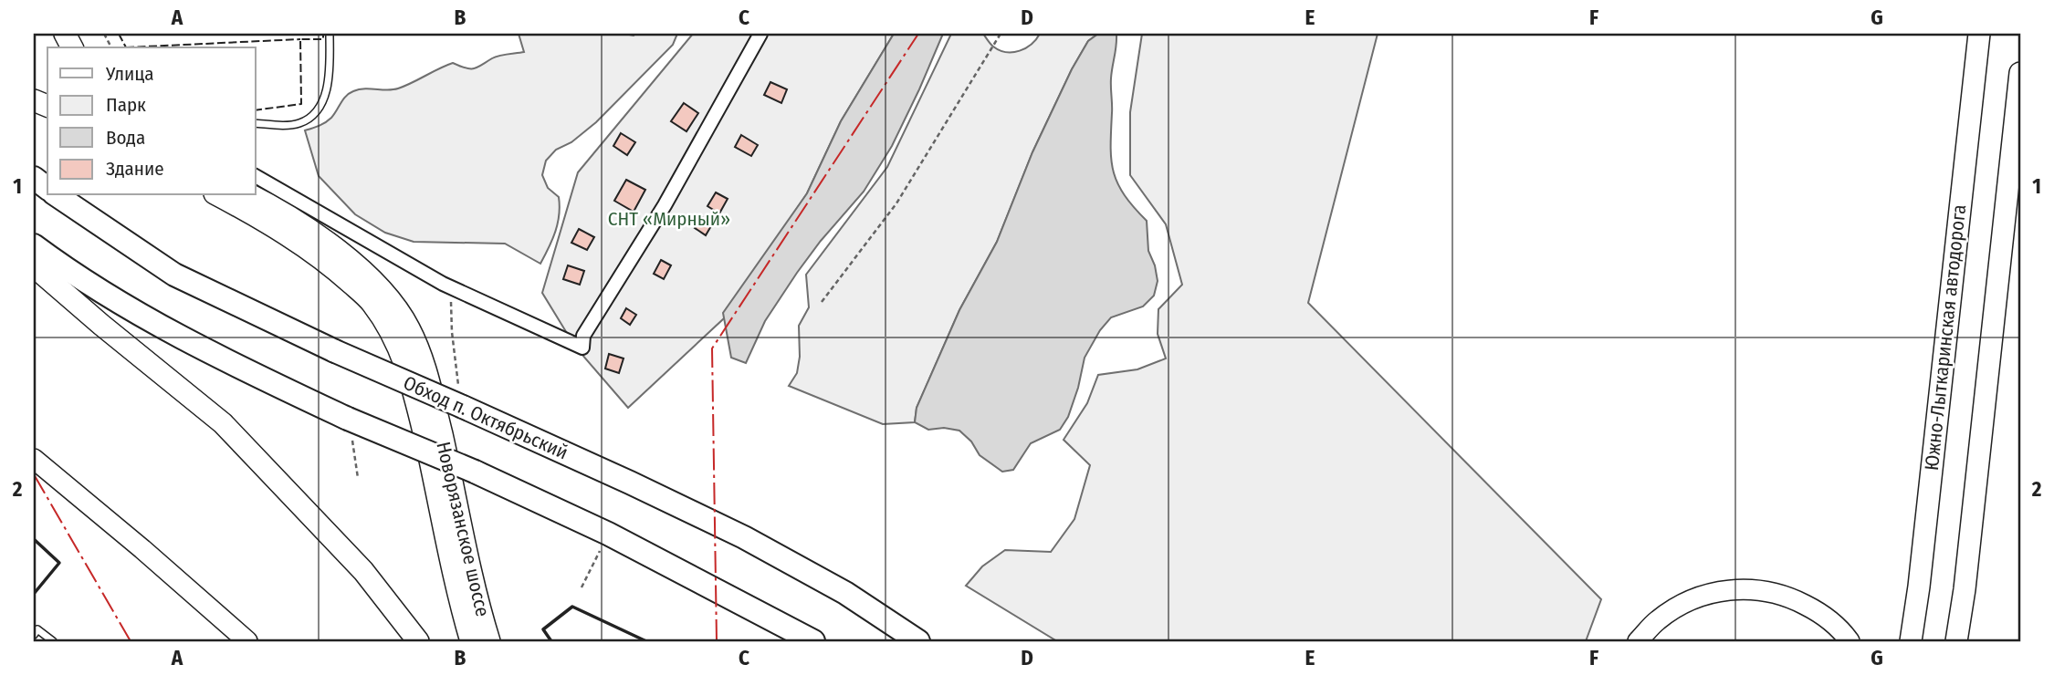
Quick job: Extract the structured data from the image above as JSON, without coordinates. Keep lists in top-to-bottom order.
{
  "streets": {
    "highway": ["Обход п. Октябрьский"],
    "main road": ["Южно-Лыткаринская автодорога", "Новорязанское шоссе"]
  },
  "parks": ["СНТ «Мирный»"],
  "legend": [
    "Улица",
    "Парк",
    "Вода",
    "Здание"
  ],
  "grid": {
    "columns": [
      "A",
      "B",
      "C",
      "D",
      "E",
      "F",
      "G"
    ],
    "rows": ["1", "2"]
  }
}
